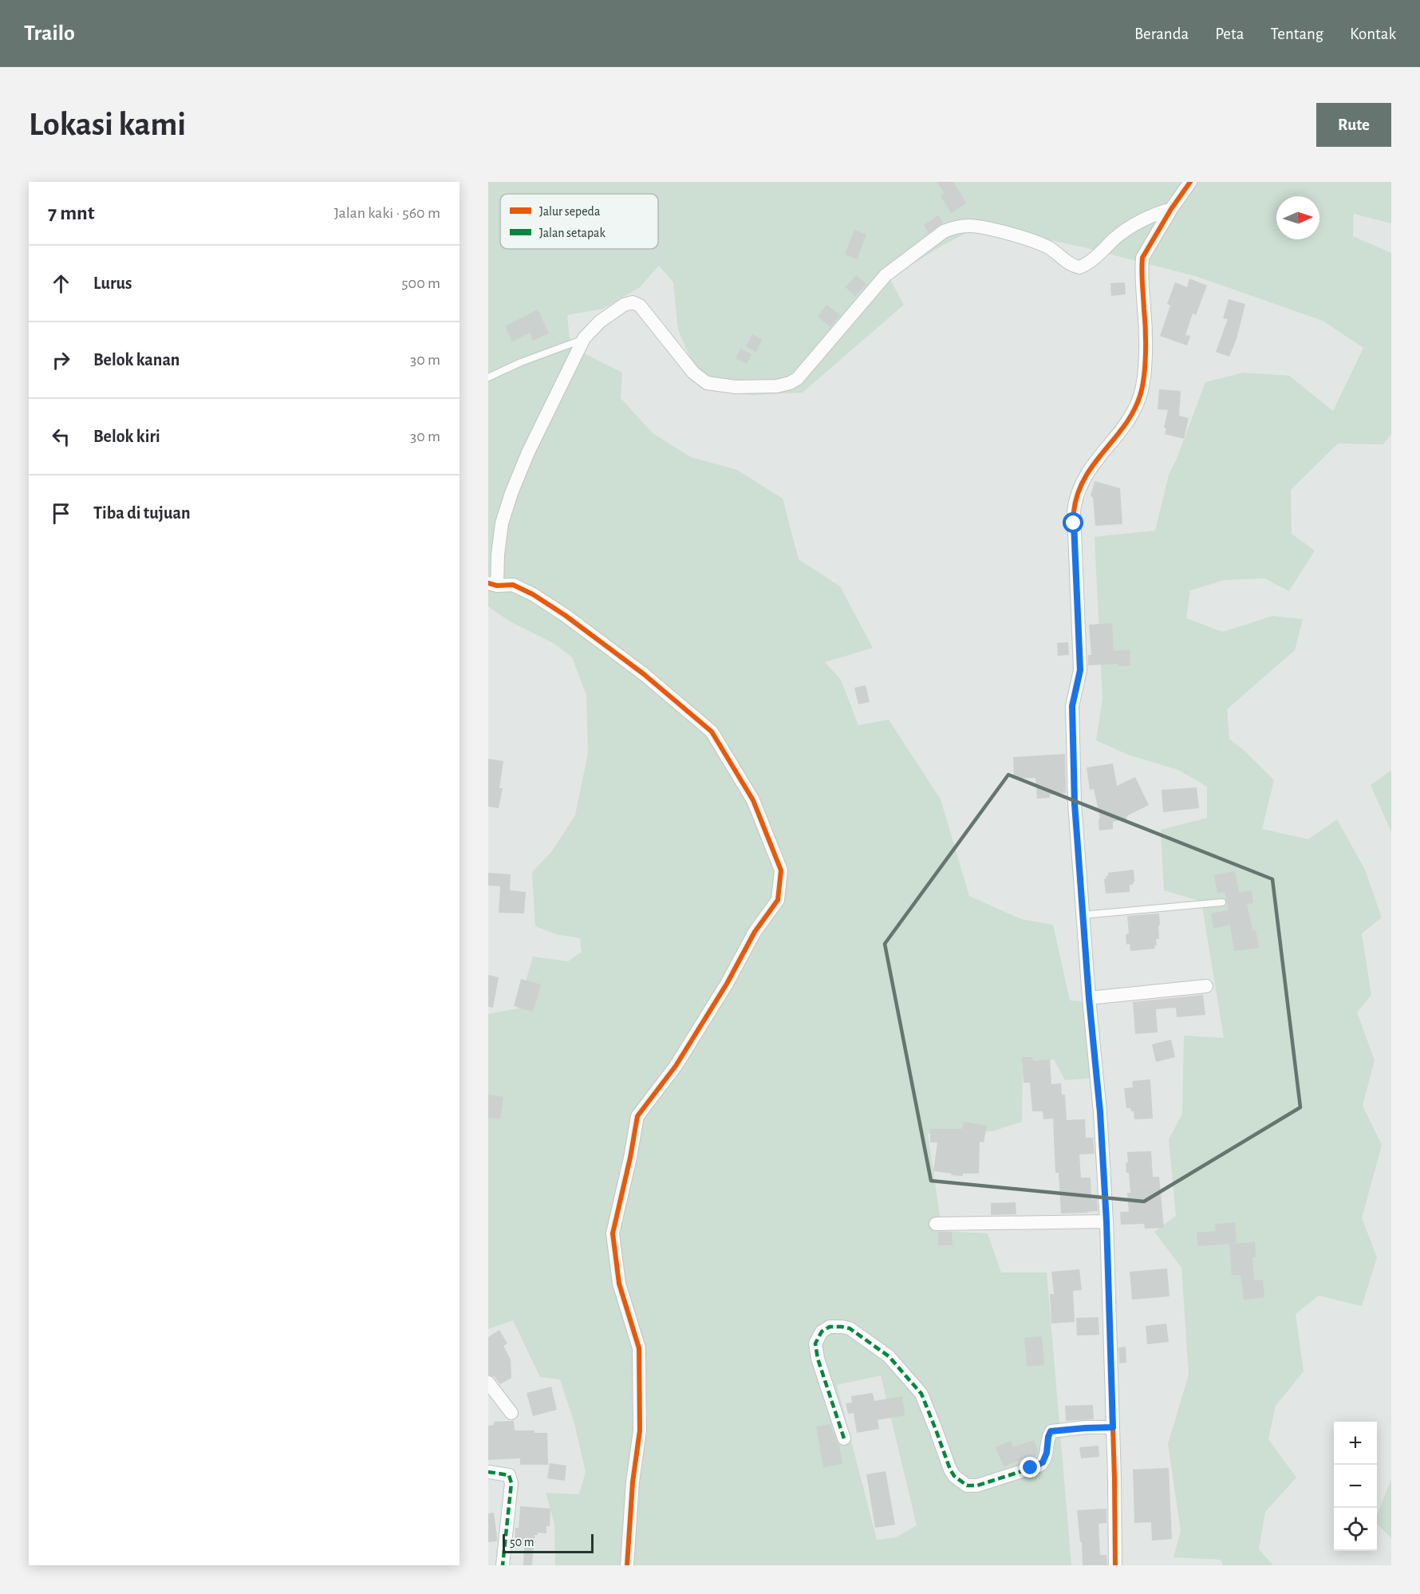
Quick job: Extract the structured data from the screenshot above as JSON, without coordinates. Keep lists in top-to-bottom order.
{
  "legend": ["Jalur sepeda", "Jalan setapak"],
  "scale_bar": "50 m",
  "north": "right",
  "page": {
    "header": "Trailo",
    "nav": [
      "Beranda",
      "Peta",
      "Tentang",
      "Kontak"
    ],
    "buttons": "Rute",
    "title": "Lokasi kami",
    "heading": ["7 mnt", "Jalan kaki · 560 m"],
    "list": [
      ["Lurus", "500 m"],
      ["Belok kanan", "30 m"],
      ["Belok kiri", "30 m"],
      "Tiba di tujuan"
    ],
    "map_buttons": ["+", "−"],
    "scale": "50 m"
  }
}
